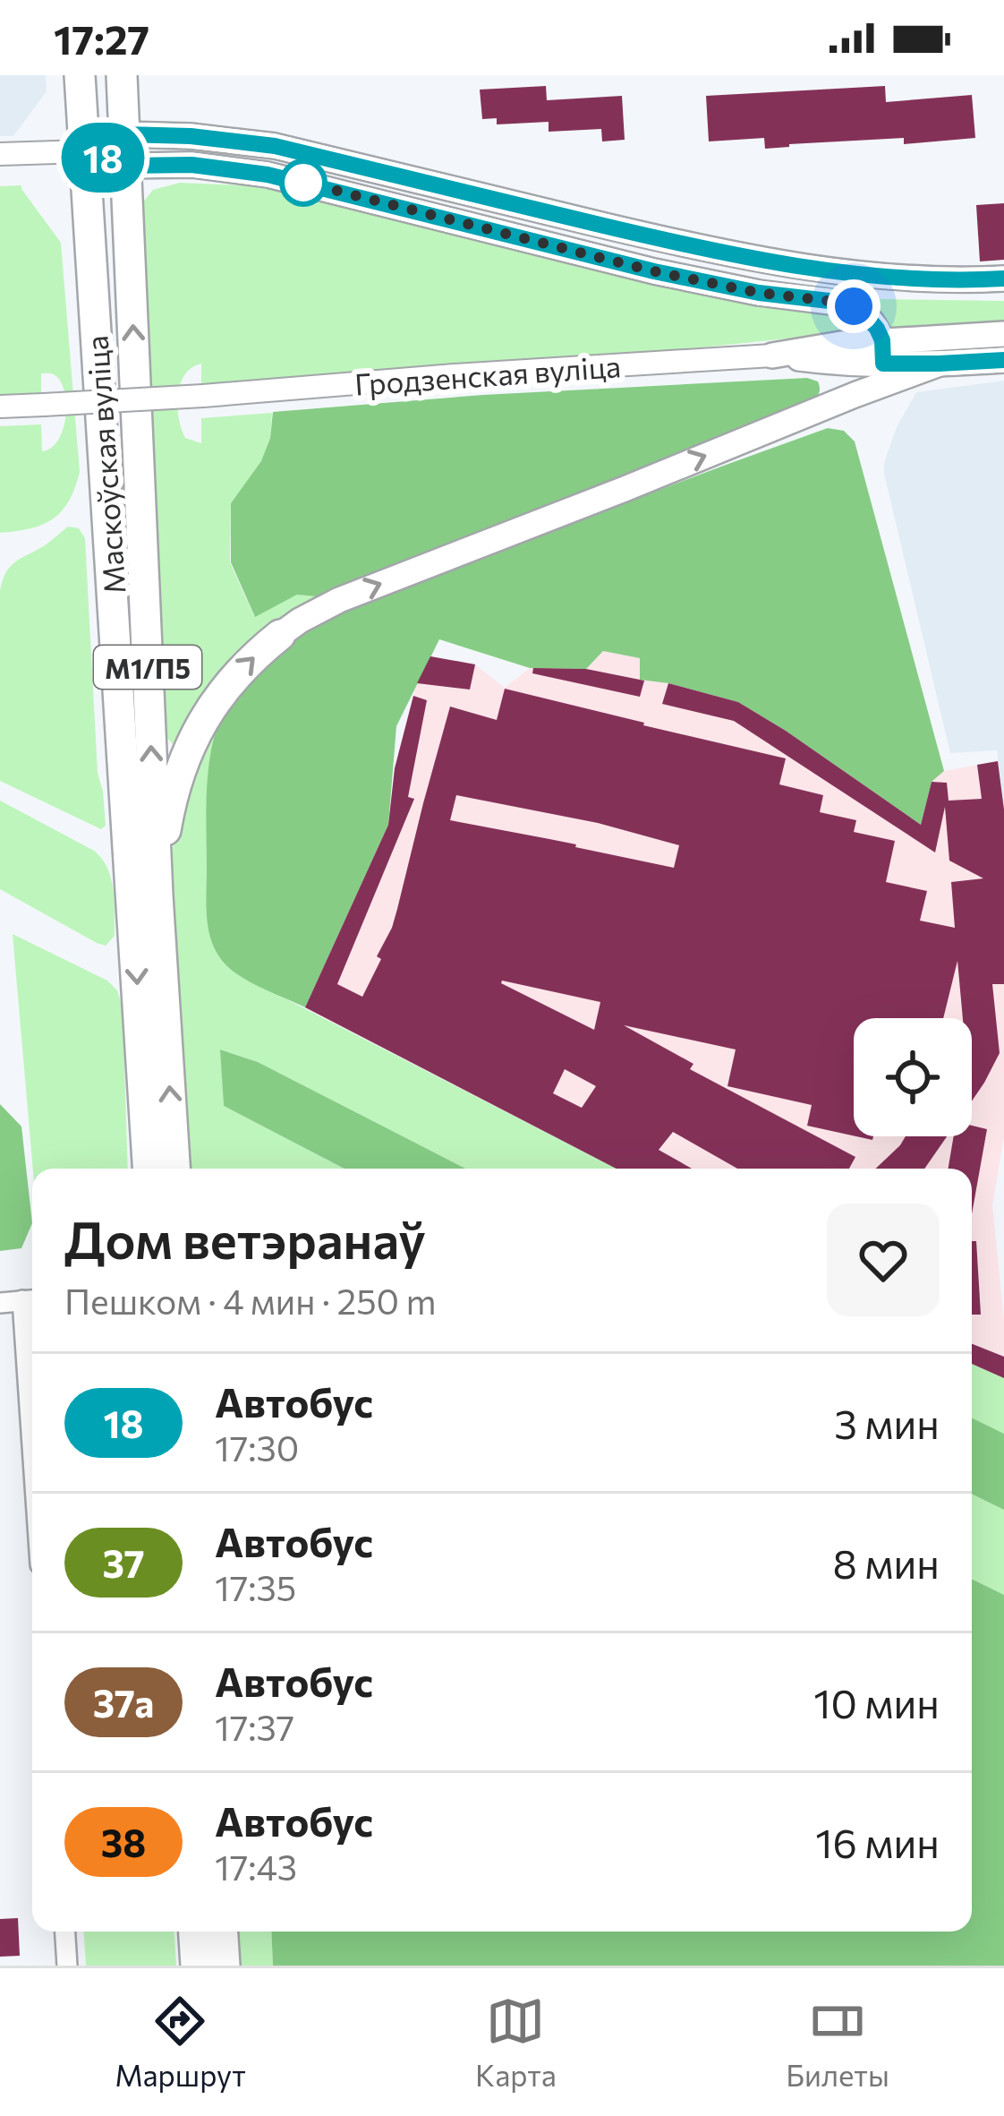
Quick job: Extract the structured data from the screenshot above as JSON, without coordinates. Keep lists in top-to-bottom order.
{
  "streets": {
    "highway": ["Маскоўская вуліца", "М1/П5"],
    "main road": ["Гродзенская вуліца"]
  },
  "lines": ["bus line 18"],
  "page": {
    "status": "17:27",
    "on_map": "18",
    "heading": ["Дом ветэранаў", "Пешком · 4 мин · 250 m"],
    "list": [
      {
        "mark": "18",
        "name": "Автобус",
        "note": "17:30",
        "value": "3 мин"
      },
      {
        "mark": "37",
        "name": "Автобус",
        "note": "17:35",
        "value": "8 мин"
      },
      {
        "mark": "37а",
        "name": "Автобус",
        "note": "17:37",
        "value": "10 мин"
      },
      {
        "mark": "38",
        "name": "Автобус",
        "note": "17:43",
        "value": "16 мин"
      }
    ],
    "tabs": ["Маршрут", "Карта", "Билеты"]
  }
}
